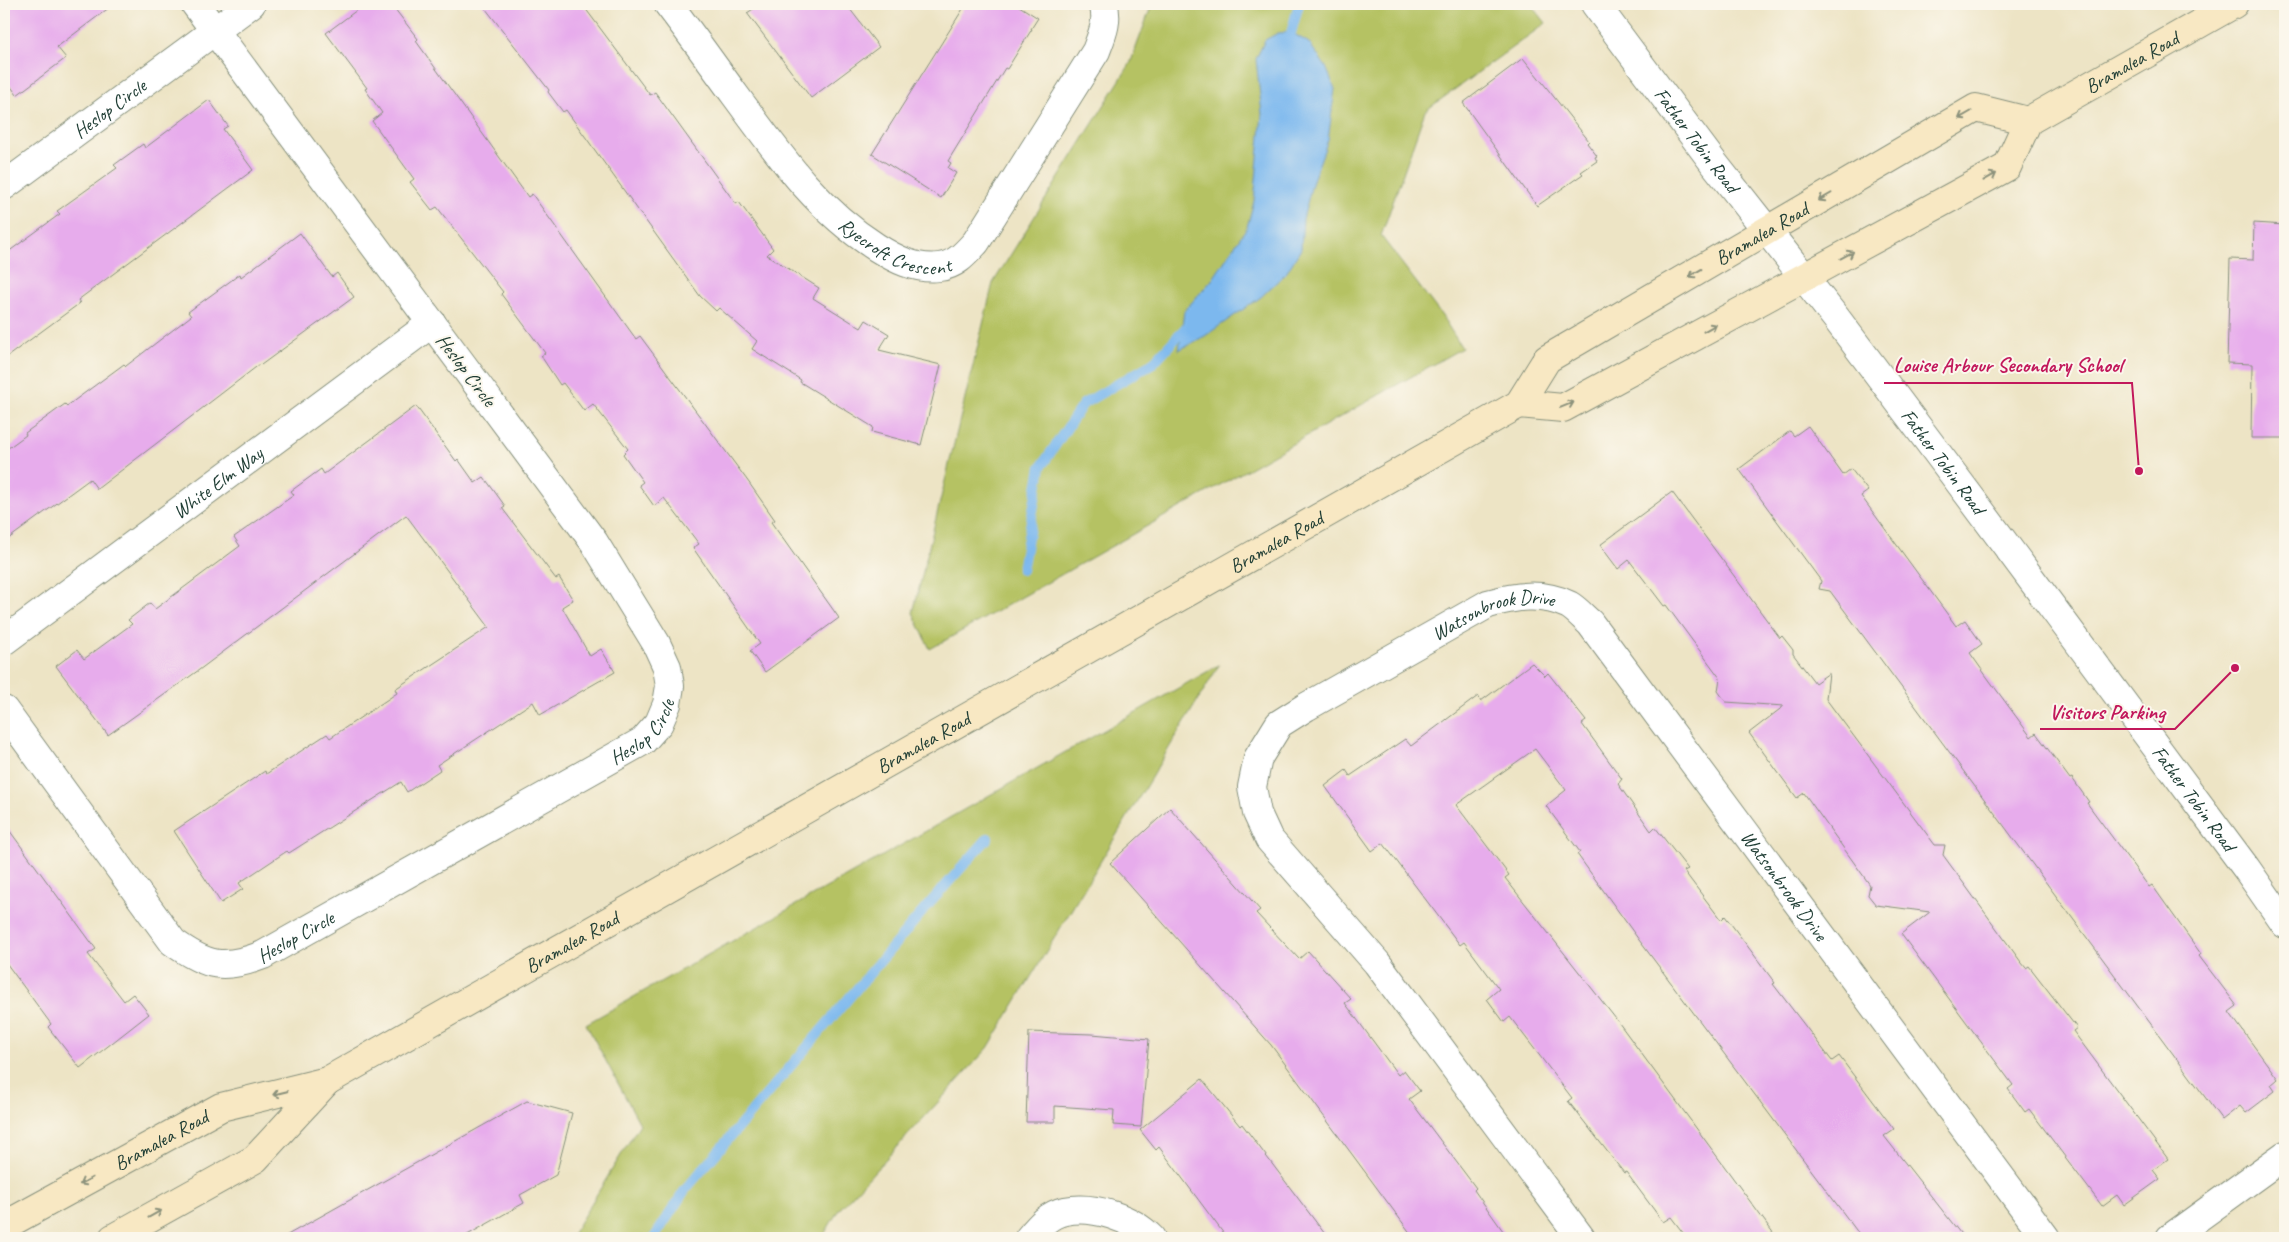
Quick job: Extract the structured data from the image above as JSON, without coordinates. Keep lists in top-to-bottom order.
{
  "streets": {
    "main road": ["Bramalea Road"],
    "street": [
      "Heslop Circle",
      "Father Tobin Road",
      "Ryecroft Crescent",
      "White Elm Way",
      "Watsonbrook Drive"
    ]
  },
  "crossings": [
    ["Bramalea Road", "Father Tobin Road"],
    ["Heslop Circle", "White Elm Way"]
  ],
  "places": ["Louise Arbour Secondary School", "Visitors Parking"]
}
